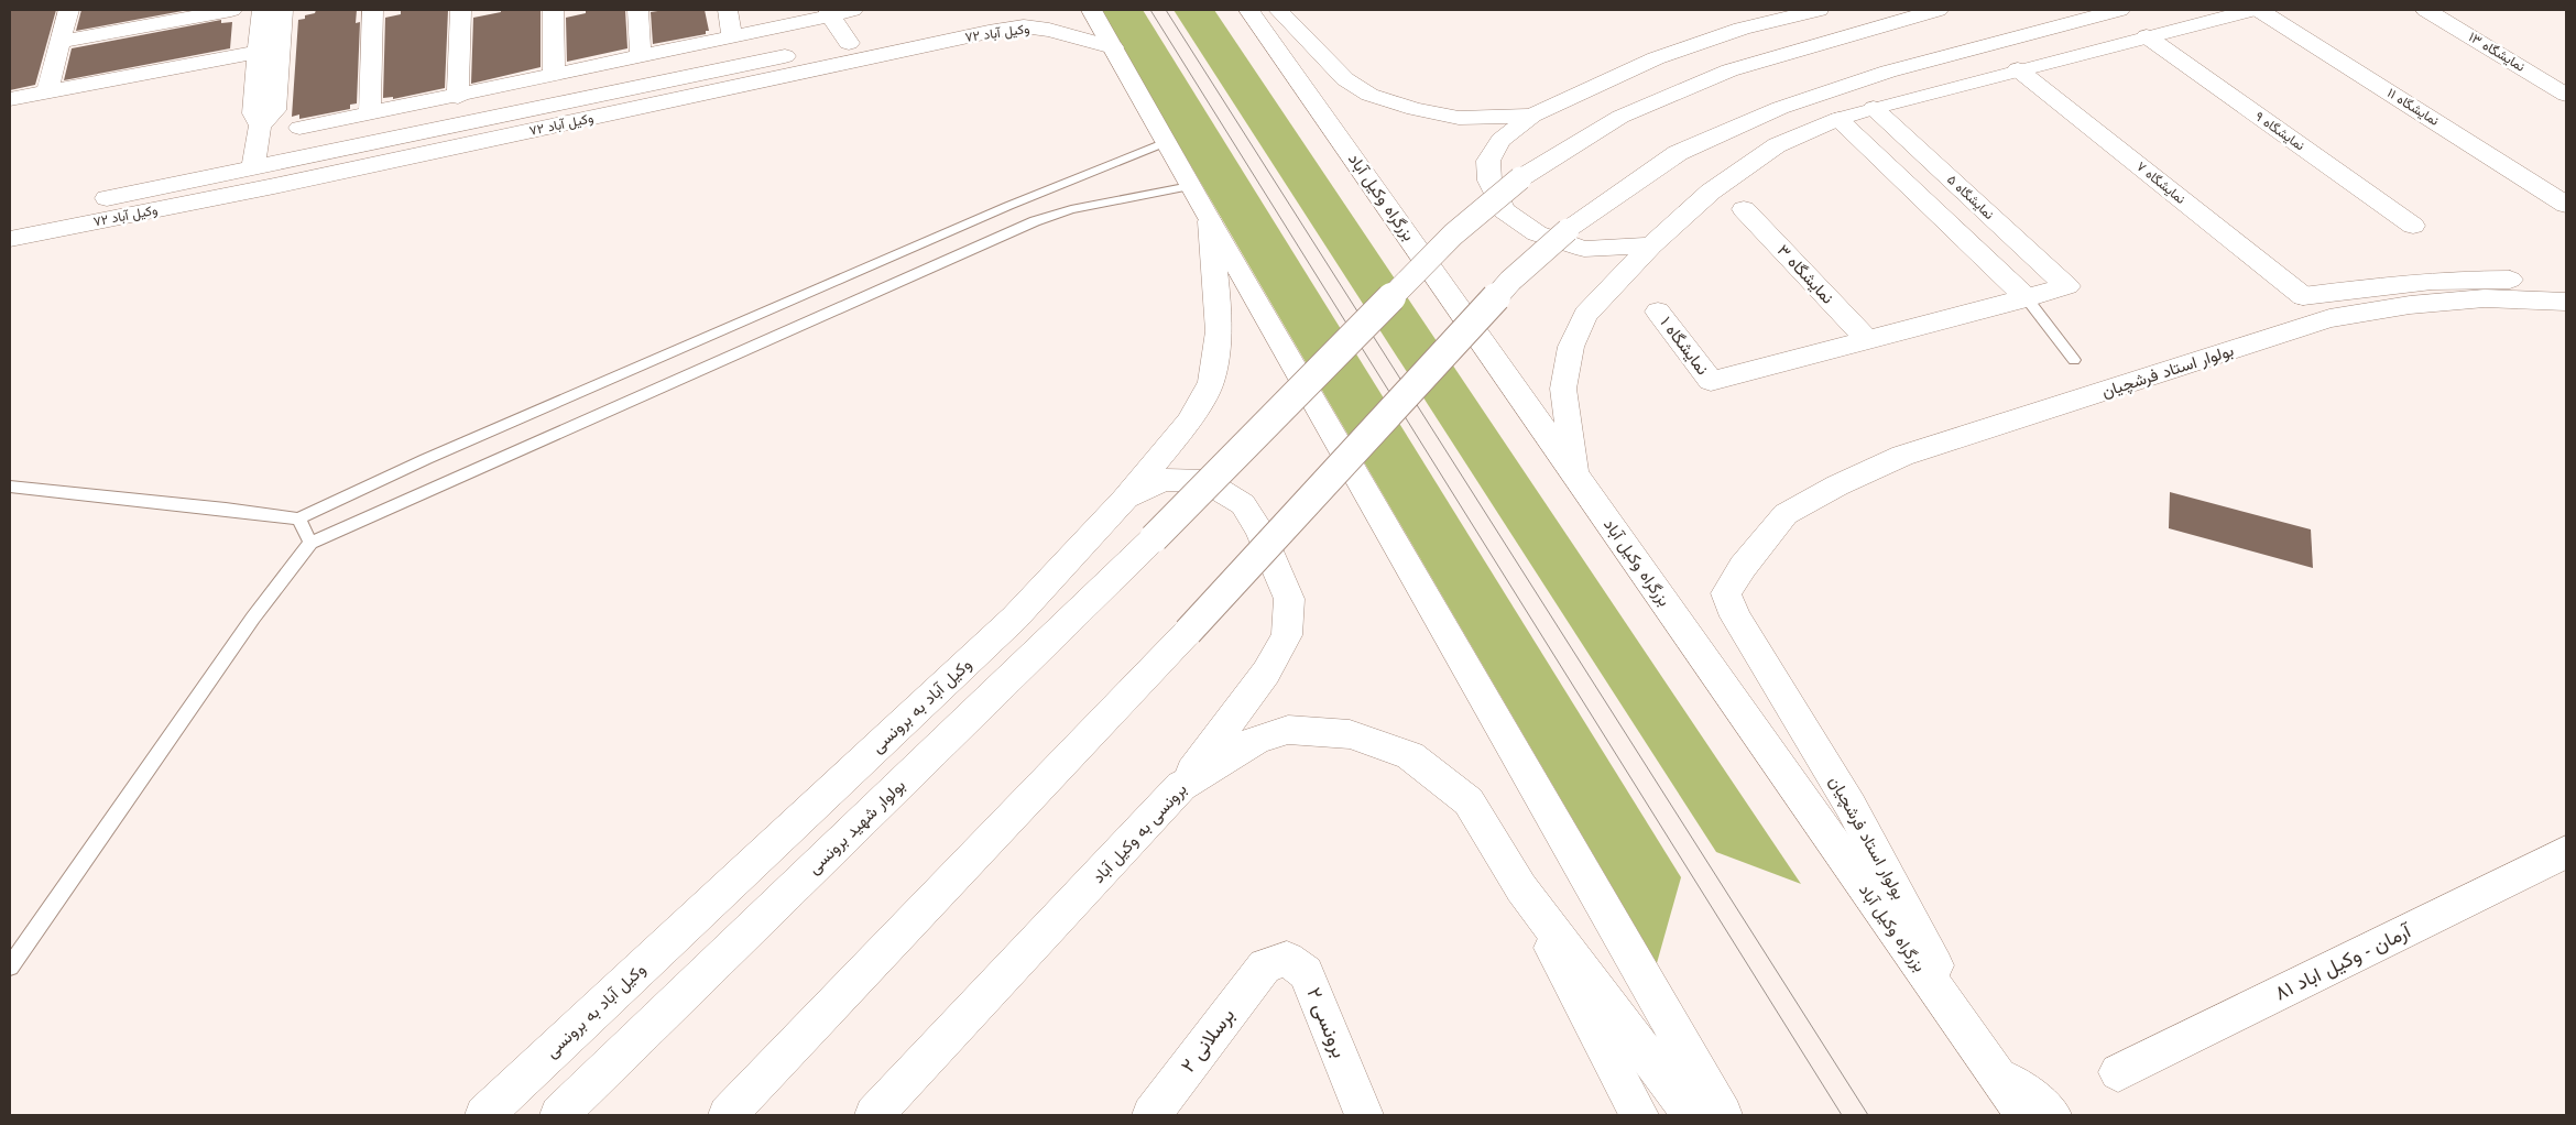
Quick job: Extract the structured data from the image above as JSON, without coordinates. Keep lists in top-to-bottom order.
{
  "streets": {
    "main road": [
      "۷۲ وکیل آباد",
      "نمایشگاه ۱۳",
      "نمایشگاه ۱۱",
      "نمایشگاه ۹",
      "نمایشگاه ۷",
      "بزرگراه وکیل آباد",
      "نمایشگاه ۵",
      "نمایشگاه ۳",
      "نمایشگاه ۱",
      "بولوار استاد فرشچیان",
      "وکیل آباد به برونسی",
      "بولوار شهید برونسی",
      "برونسی به وکیل آباد",
      "آرمان - وکیل اباد ۸۱",
      "برونسی ۲",
      "برسلانی ۲"
    ]
  },
  "crossings": [
    ["نمایشگاه ۷", "بولوار استاد فرشچیان"],
    ["بزرگراه وکیل آباد", "بولوار استاد فرشچیان"],
    ["نمایشگاه ۳", "نمایشگاه ۱"],
    ["برونسی ۲", "برسلانی ۲"]
  ]
}
